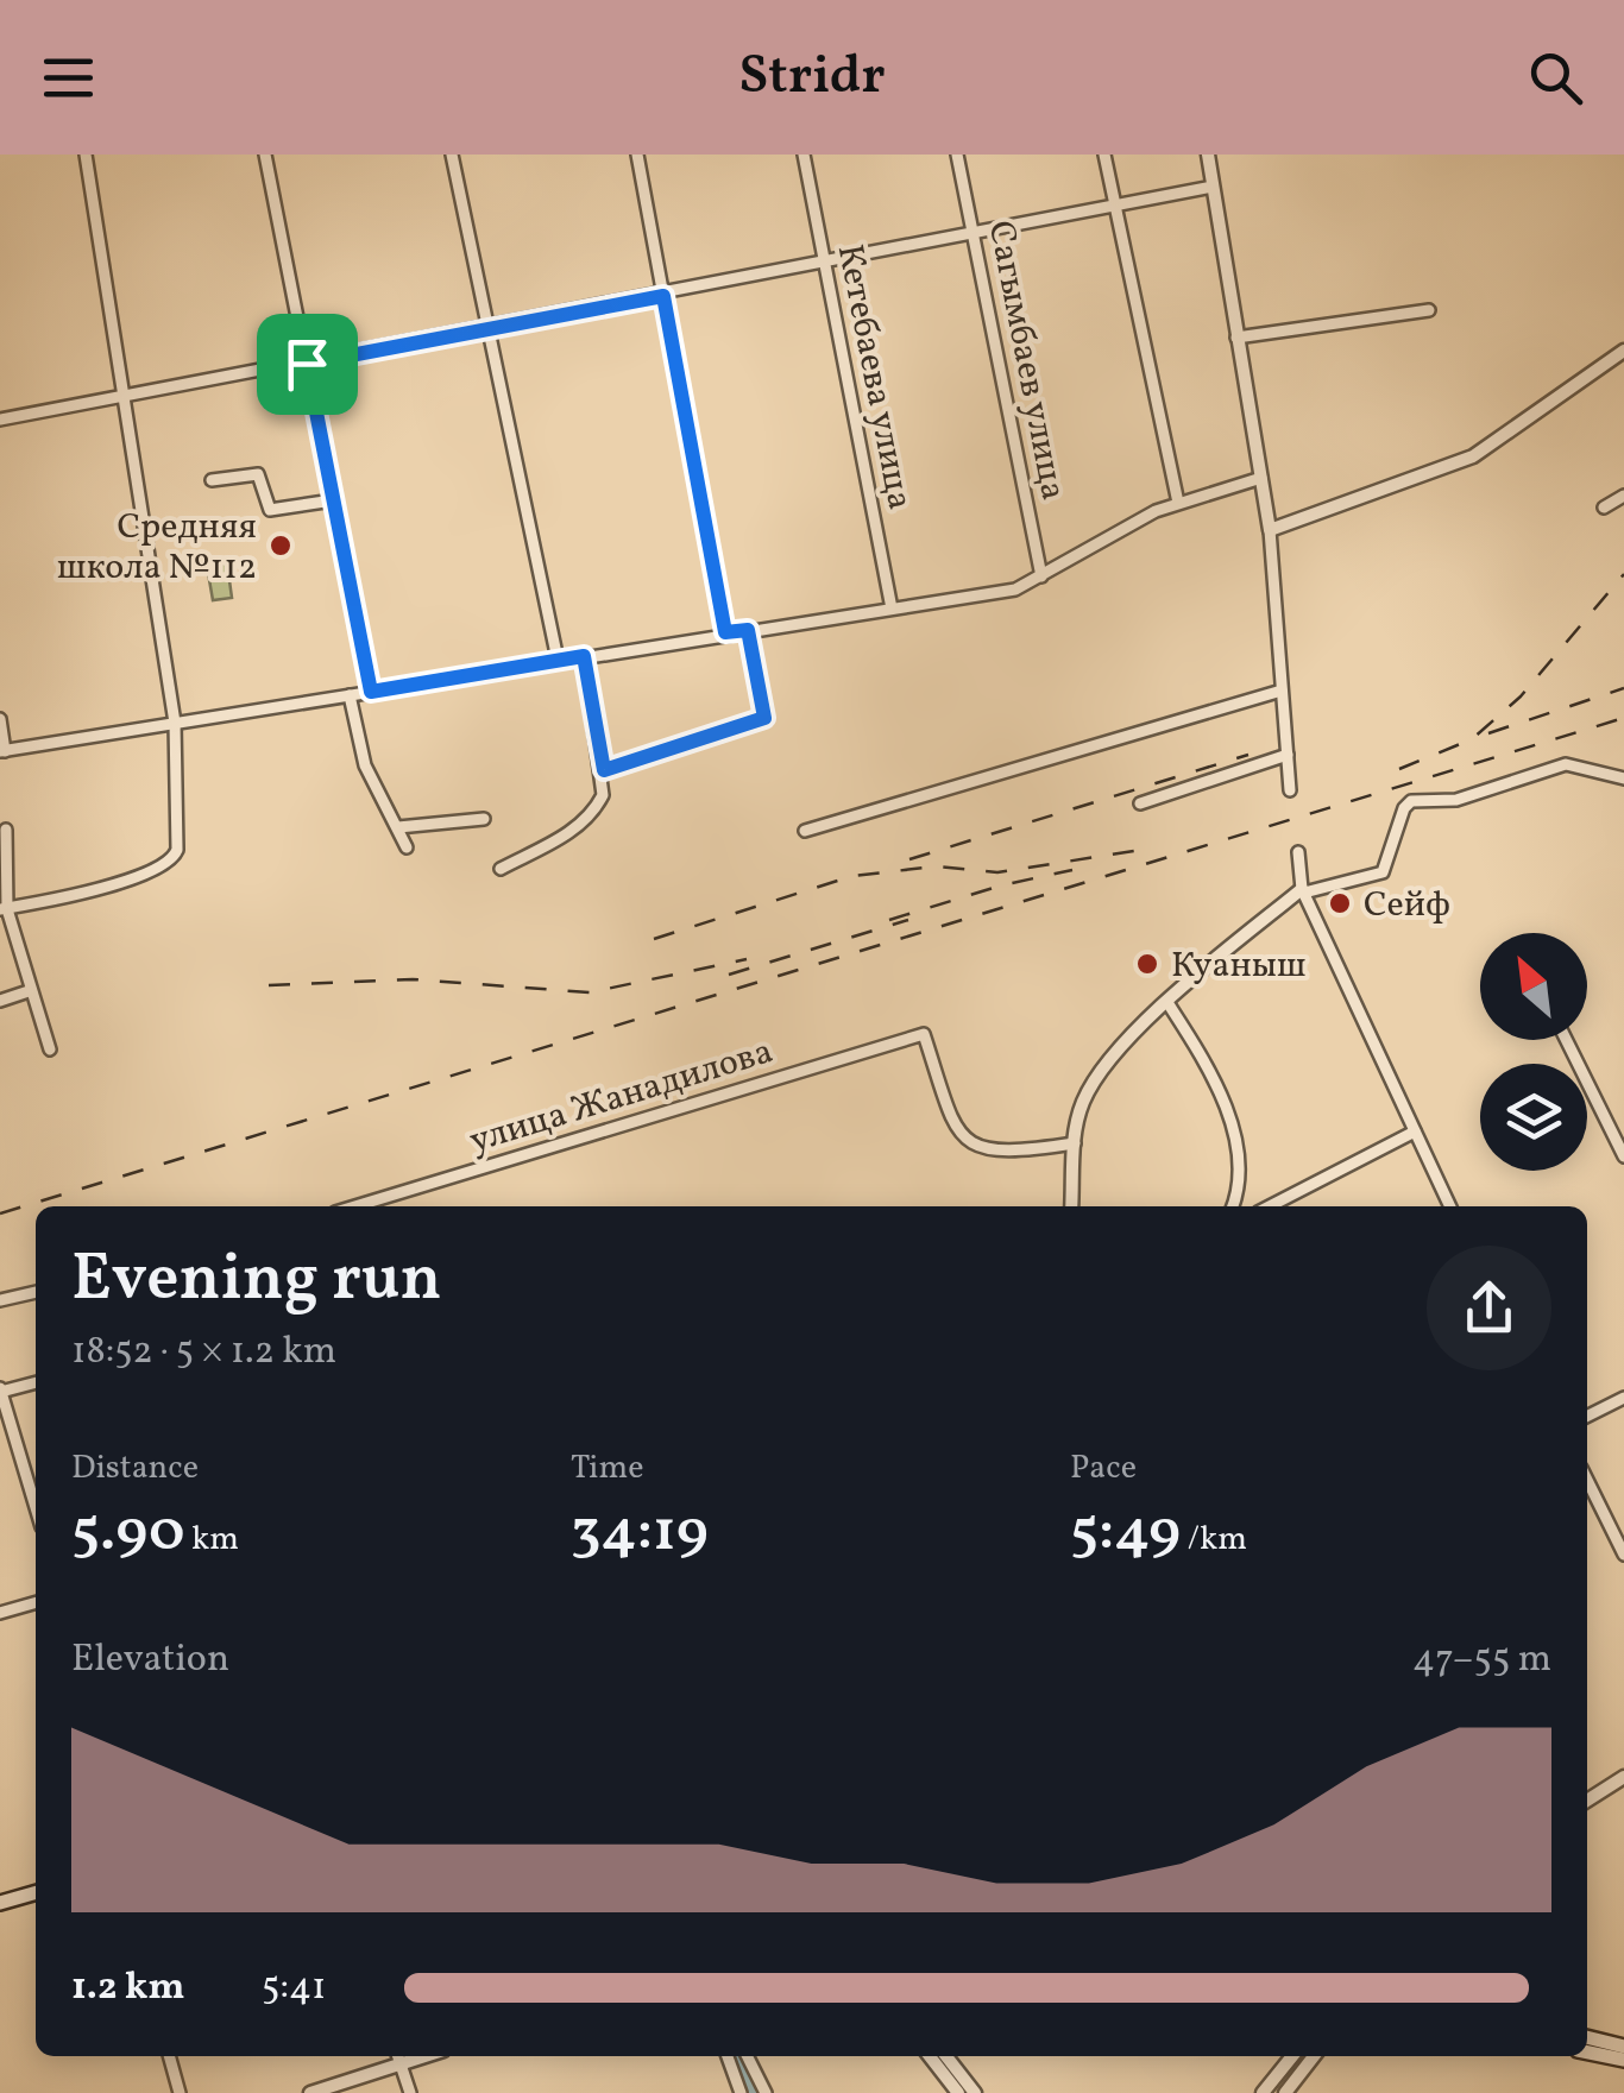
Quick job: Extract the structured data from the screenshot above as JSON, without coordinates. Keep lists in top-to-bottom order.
{
  "streets": {
    "street": ["Сагымбаев улица", "Кетебаева улица", "улица Жанадилова"]
  },
  "places": ["Средняя школа №112", "Сейф", "Куаныш"],
  "north": "top left",
  "page": {
    "header": "Stridr",
    "heading": ["Evening run", "18:52 · 5 × 1.2 km"],
    "stats": [
      ["Distance", "5.90 km"],
      ["Time", "34:19"],
      ["Pace", "5:49 /km"]
    ],
    "chart": ["Elevation", "47–55 m"],
    "list": [
      {
        "name": "1.2 km",
        "note": "5:41"
      }
    ]
  }
}
